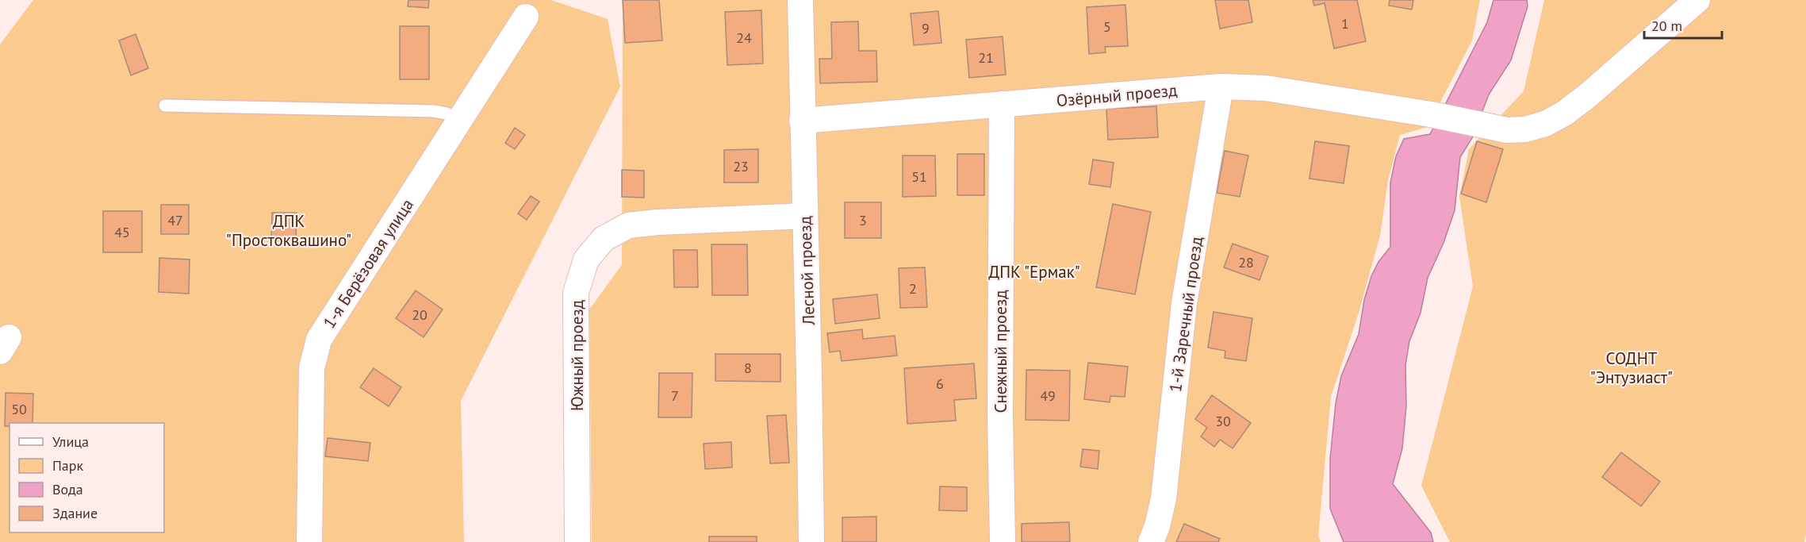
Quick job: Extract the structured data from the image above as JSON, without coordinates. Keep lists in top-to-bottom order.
{
  "streets": {
    "street": [
      "Озёрный проезд",
      "1-я Берёзовая улица",
      "Лесной проезд",
      "1-й Заречный проезд",
      "Снежный проезд",
      "Южный проезд"
    ]
  },
  "crossings": [
    ["Озёрный проезд", "Лесной проезд"],
    ["Озёрный проезд", "1-й Заречный проезд"],
    ["Озёрный проезд", "Снежный проезд"],
    ["Лесной проезд", "Южный проезд"]
  ],
  "parks": ["ДПК \"Простоквашино\"", "ДПК \"Ермак\"", "СОДНТ \"Энтузиаст\""],
  "house_numbers": [
    "1",
    "5",
    "9",
    "24",
    "21",
    "23",
    "51",
    "47",
    "3",
    "45",
    "28",
    "2",
    "20",
    "8",
    "6",
    "7",
    "49",
    "50",
    "30"
  ],
  "legend": [
    "Улица",
    "Парк",
    "Вода",
    "Здание"
  ],
  "scale_bar": "20 m"
}
